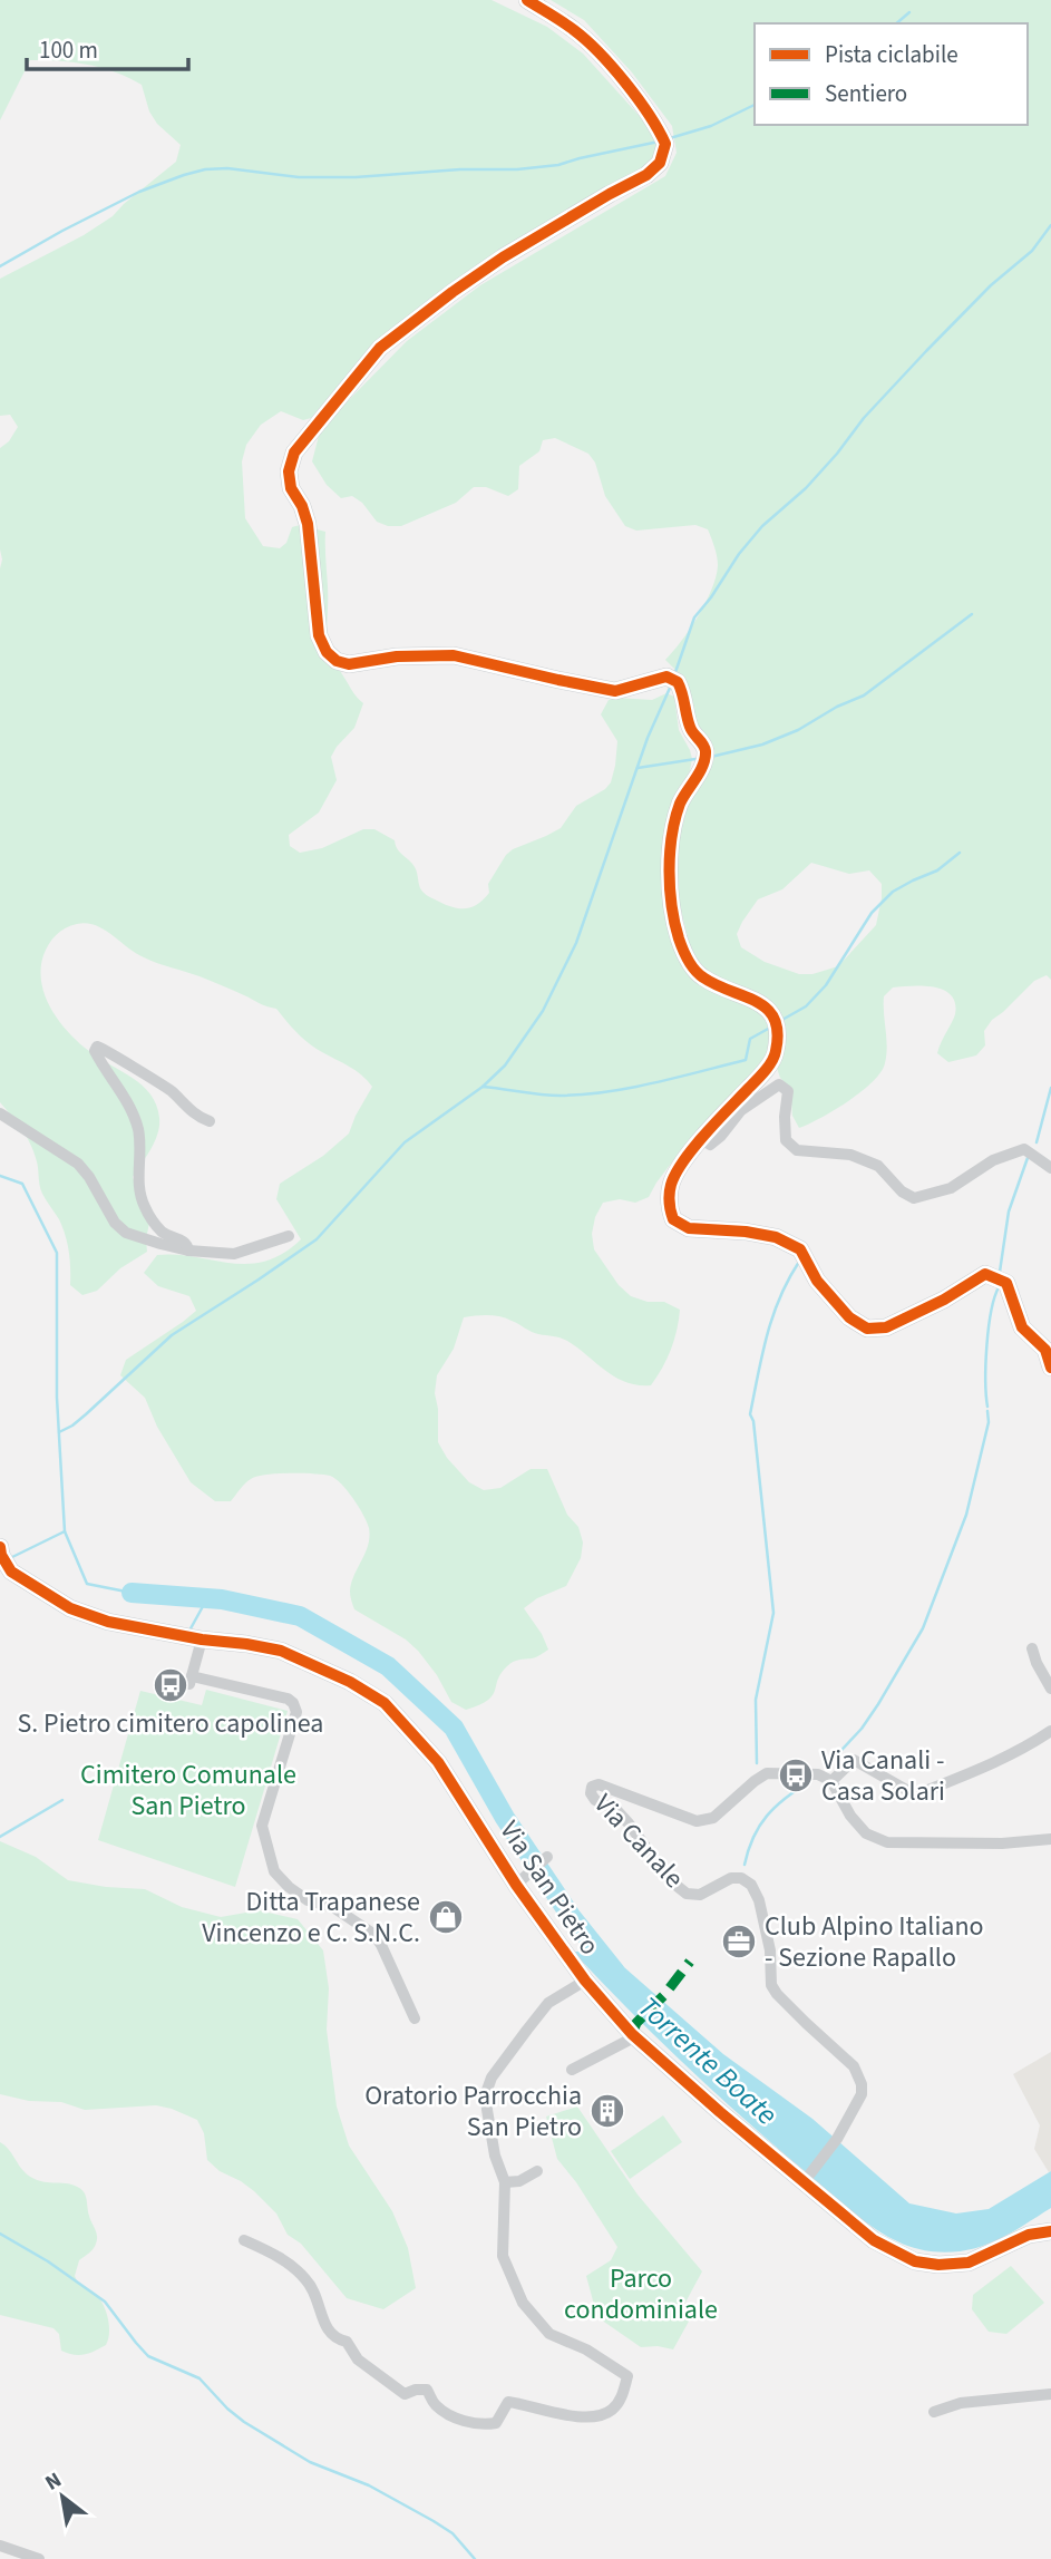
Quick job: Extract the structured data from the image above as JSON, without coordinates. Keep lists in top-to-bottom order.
{
  "streets": {
    "street": ["Via Canale", "Via San Pietro"]
  },
  "crossings": [
    ["Via Canale", "Via San Pietro"]
  ],
  "water": ["Torrente Boate"],
  "parks": ["Cimitero Comunale San Pietro", "Parco condominiale"],
  "places": {
    "bus stop": ["S. Pietro cimitero capolinea", "Via Canali - Casa Solari"],
    "shop": ["Ditta Trapanese Vincenzo e C. S.N.C."],
    "office": ["Club Alpino Italiano - Sezione Rapallo"],
    "building": ["Oratorio Parrocchia San Pietro"]
  },
  "legend": ["Pista ciclabile", "Sentiero"],
  "scale_bar": "100 m",
  "north": "top left"
}
